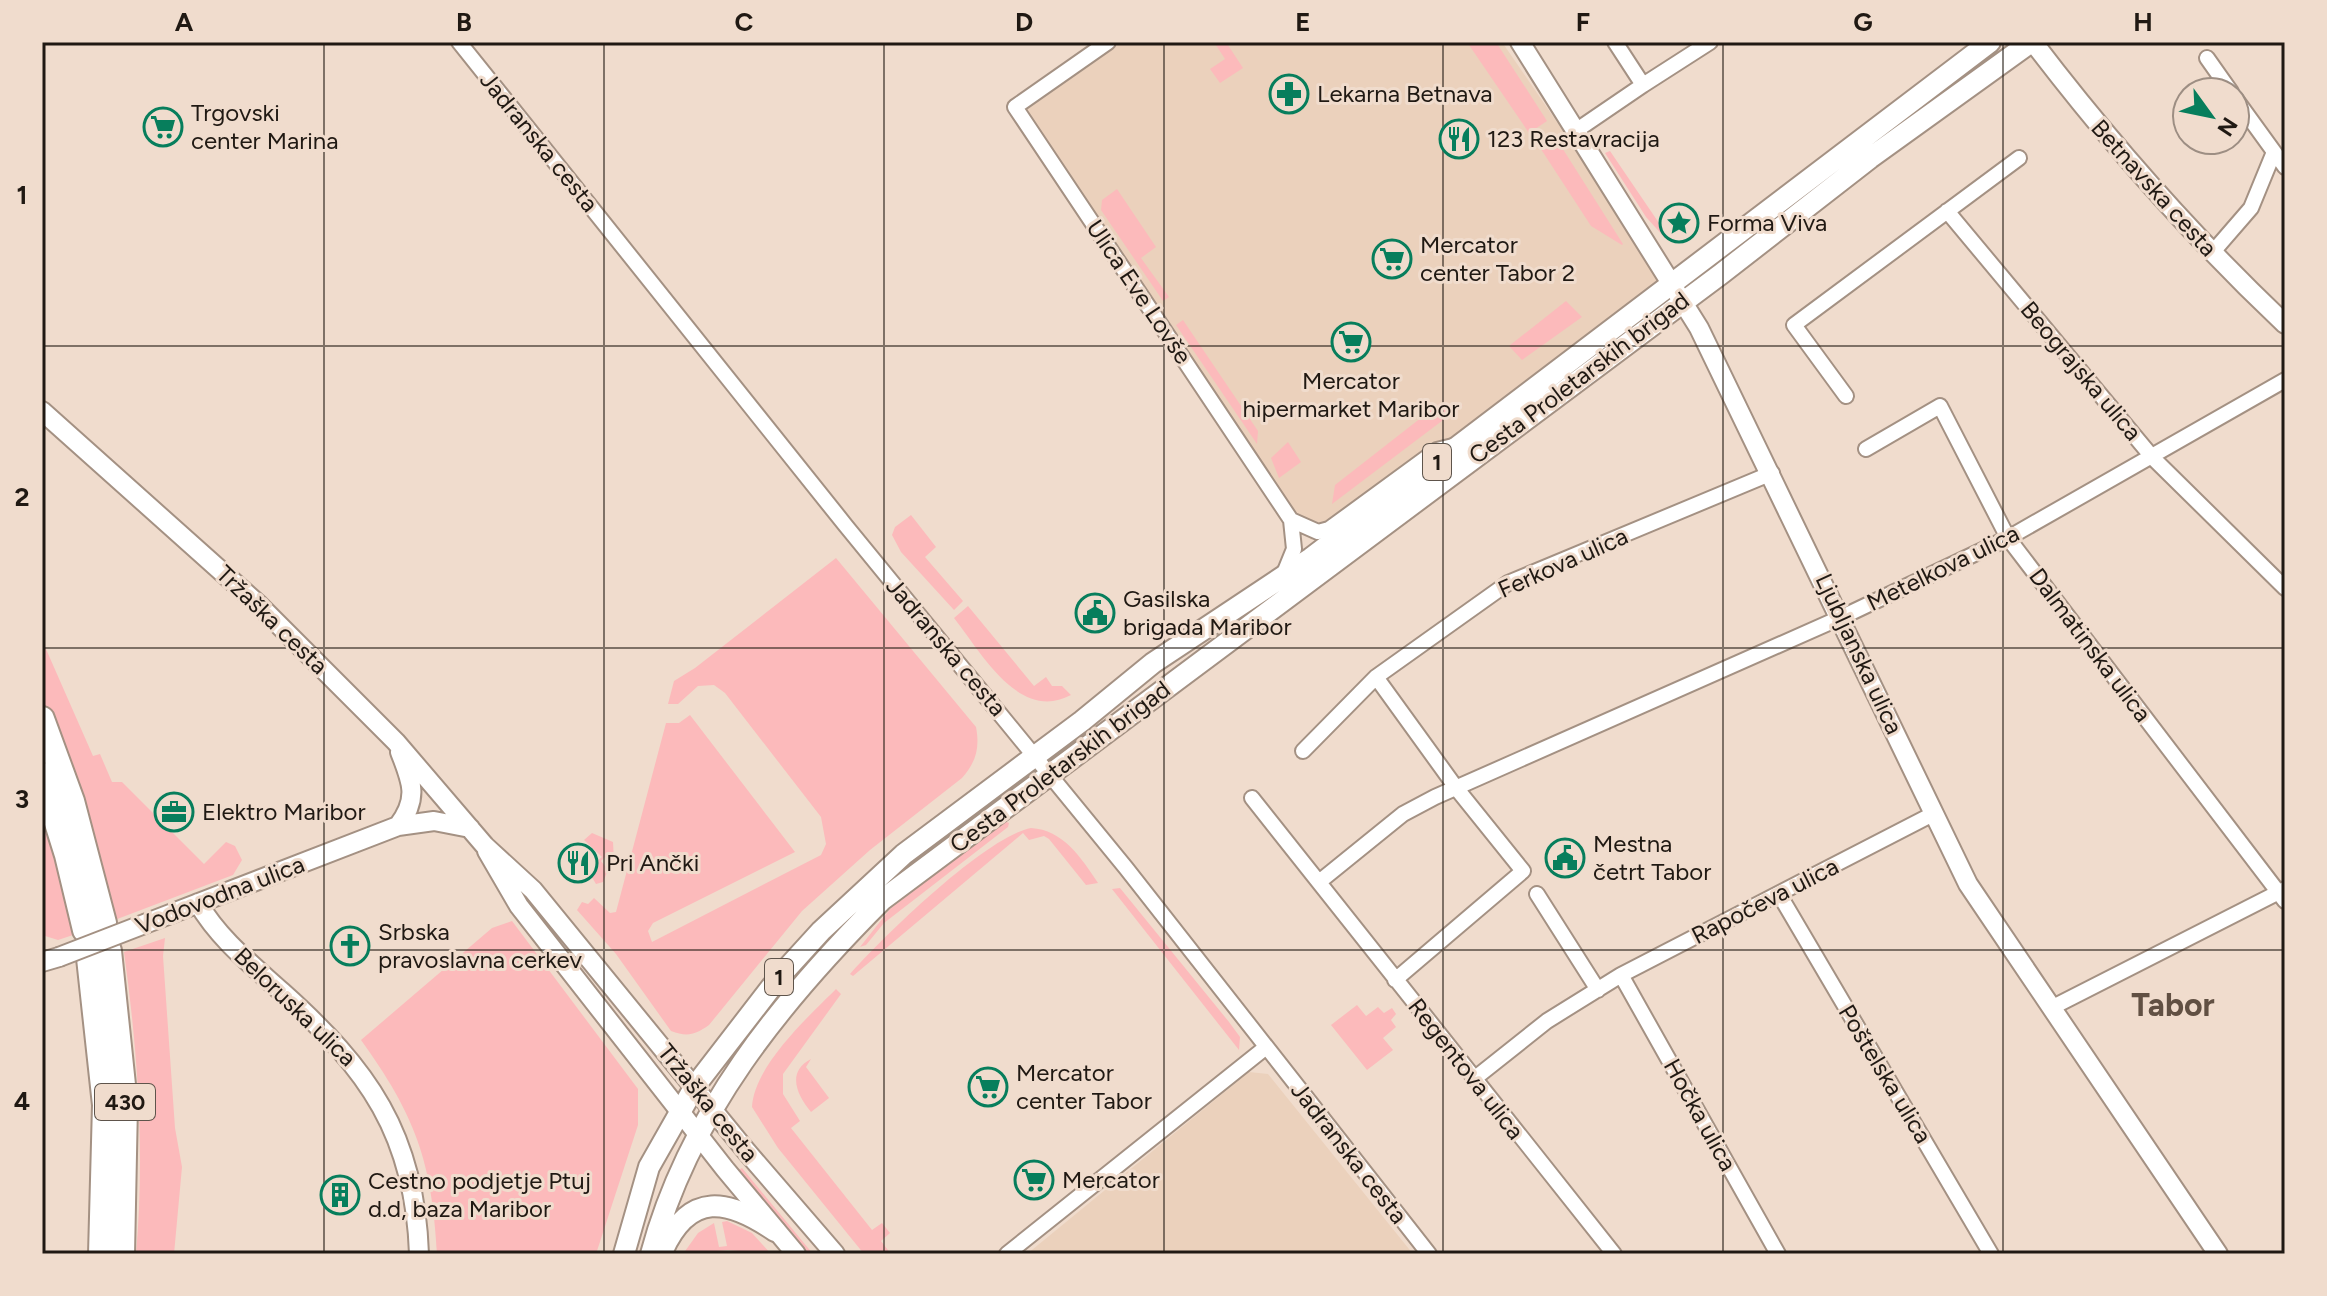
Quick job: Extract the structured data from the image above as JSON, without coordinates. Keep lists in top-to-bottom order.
{
  "streets": {
    "highway": ["430"],
    "main road": ["Cesta Proletarskih brigad", "1"],
    "street": [
      "Jadranska cesta",
      "Betnavska cesta",
      "Ulica Eve Lovše",
      "Beograjska ulica",
      "Ferkova ulica",
      "Metelkova ulica",
      "Tržaška cesta",
      "Dalmatinska ulica",
      "Ljubljanska ulica",
      "Vodovodna ulica",
      "Rapočeva ulica",
      "Beloruska ulica",
      "Regentova ulica",
      "Poštelska ulica",
      "Hočka ulica"
    ]
  },
  "crossings": [
    ["Jadranska cesta", "Cesta Proletarskih brigad"],
    ["Betnavska cesta", "Cesta Proletarskih brigad"],
    ["Beograjska ulica", "Metelkova ulica"],
    ["Cesta Proletarskih brigad", "1"],
    ["Cesta Proletarskih brigad", "Tržaška cesta"],
    ["Cesta Proletarskih brigad", "Ljubljanska ulica"],
    ["1", "Tržaška cesta"],
    ["Ferkova ulica", "Ljubljanska ulica"],
    ["Metelkova ulica", "Dalmatinska ulica"],
    ["Metelkova ulica", "Ljubljanska ulica"],
    ["Metelkova ulica", "Regentova ulica"],
    ["Tržaška cesta", "Vodovodna ulica"],
    ["Ljubljanska ulica", "Rapočeva ulica"],
    ["Vodovodna ulica", "Beloruska ulica"],
    ["Rapočeva ulica", "Regentova ulica"],
    ["Rapočeva ulica", "Poštelska ulica"],
    ["Rapočeva ulica", "Hočka ulica"]
  ],
  "districts": ["Tabor"],
  "places": {
    "pharmacy": ["Lekarna Betnava"],
    "supermarket": [
      "Trgovski center Marina",
      "Mercator center Tabor 2",
      "Mercator hipermarket Maribor",
      "Mercator center Tabor",
      "Mercator"
    ],
    "restaurant": ["123 Restavracija", "Pri Ančki"],
    "place": ["Forma Viva"],
    "public building": ["Gasilska brigada Maribor", "Mestna četrt Tabor"],
    "office": ["Elektro Maribor"],
    "church": ["Srbska pravoslavna cerkev"],
    "building": ["Cestno podjetje Ptuj d.d, baza Maribor"]
  },
  "north": "bottom right",
  "grid": {
    "columns": [
      "A",
      "B",
      "C",
      "D",
      "E",
      "F",
      "G",
      "H"
    ],
    "rows": [
      "1",
      "2",
      "3",
      "4"
    ]
  }
}
